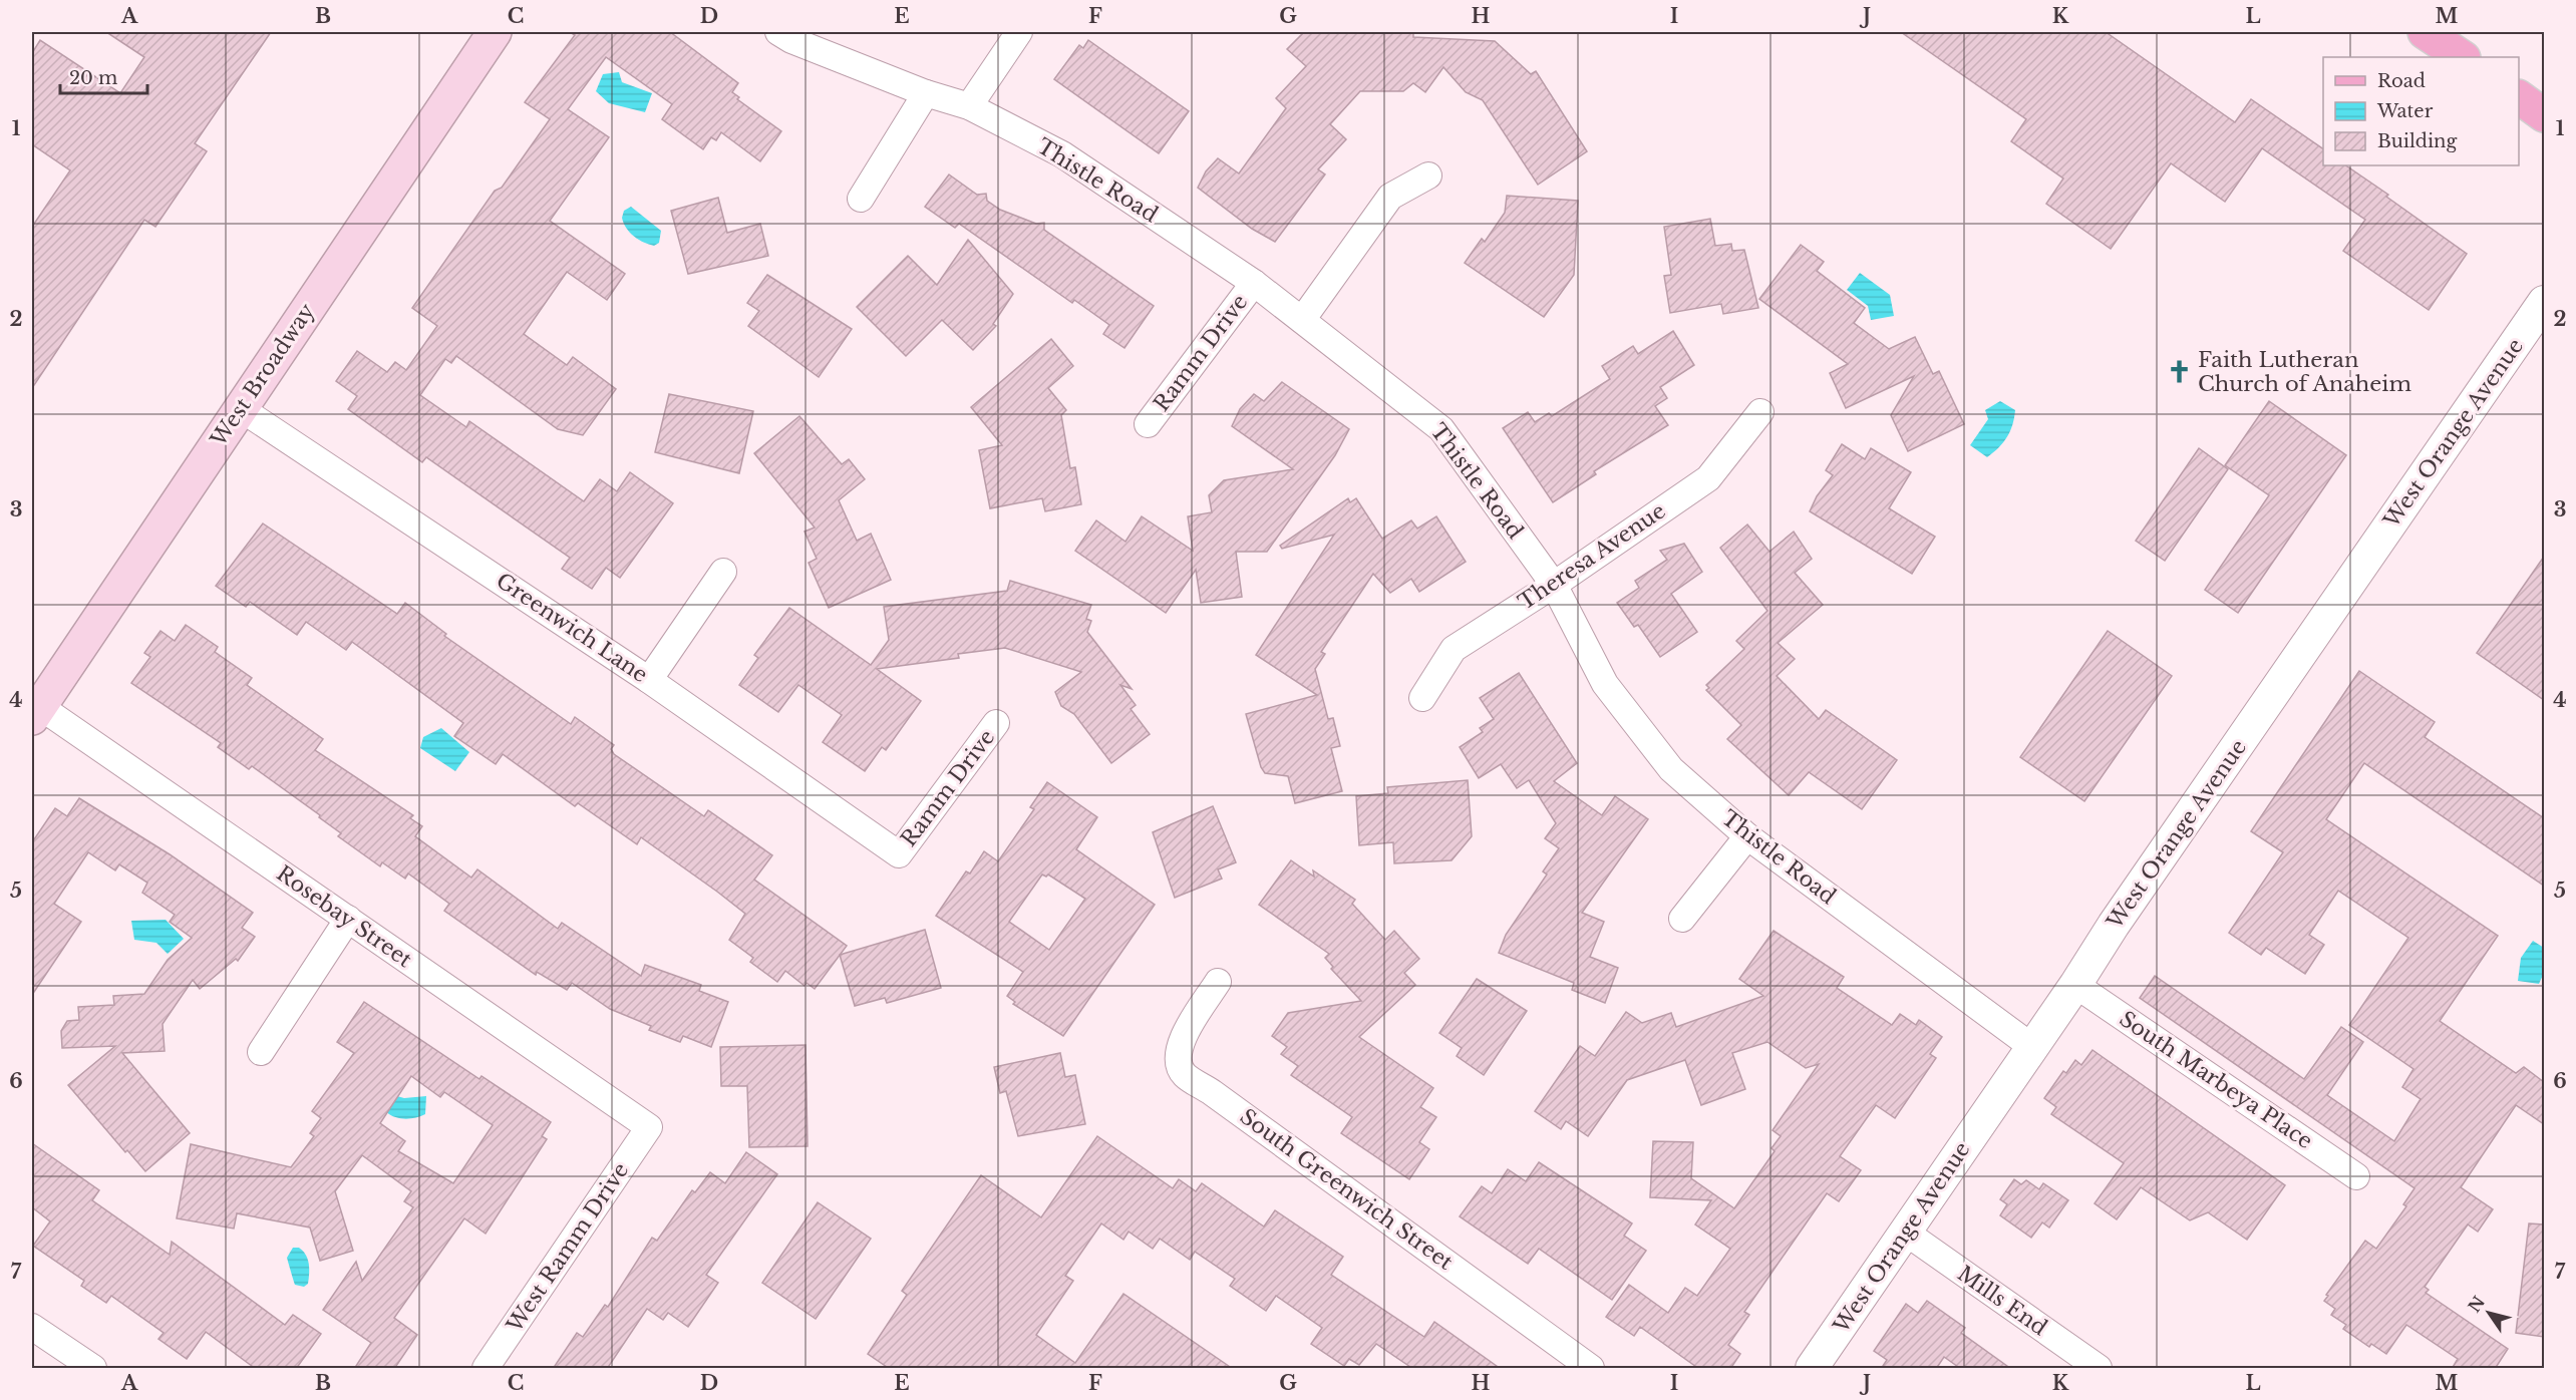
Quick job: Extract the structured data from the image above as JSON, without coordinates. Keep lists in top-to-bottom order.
{
  "streets": {
    "main road": ["West Broadway"],
    "street": [
      "Thistle Road",
      "Ramm Drive",
      "West Orange Avenue",
      "Theresa Avenue",
      "Greenwich Lane",
      "Rosebay Street",
      "South Marbeya Place",
      "South Greenwich Street",
      "West Ramm Drive",
      "Mills End"
    ]
  },
  "crossings": [
    ["Thistle Road", "Ramm Drive"],
    ["Thistle Road", "West Orange Avenue"],
    ["Thistle Road", "Theresa Avenue"],
    ["Ramm Drive", "Greenwich Lane"],
    ["West Broadway", "Greenwich Lane"],
    ["West Broadway", "Rosebay Street"],
    ["West Orange Avenue", "South Marbeya Place"],
    ["West Orange Avenue", "Mills End"],
    ["Rosebay Street", "West Ramm Drive"]
  ],
  "places": {
    "church": ["Faith Lutheran Church of Anaheim"]
  },
  "legend": ["Road", "Water", "Building"],
  "scale_bar": "20 m",
  "north": "top left",
  "grid": {
    "columns": [
      "A",
      "B",
      "C",
      "D",
      "E",
      "F",
      "G",
      "H",
      "I",
      "J",
      "K",
      "L",
      "M"
    ],
    "rows": [
      "1",
      "2",
      "3",
      "4",
      "5",
      "6",
      "7"
    ]
  }
}
